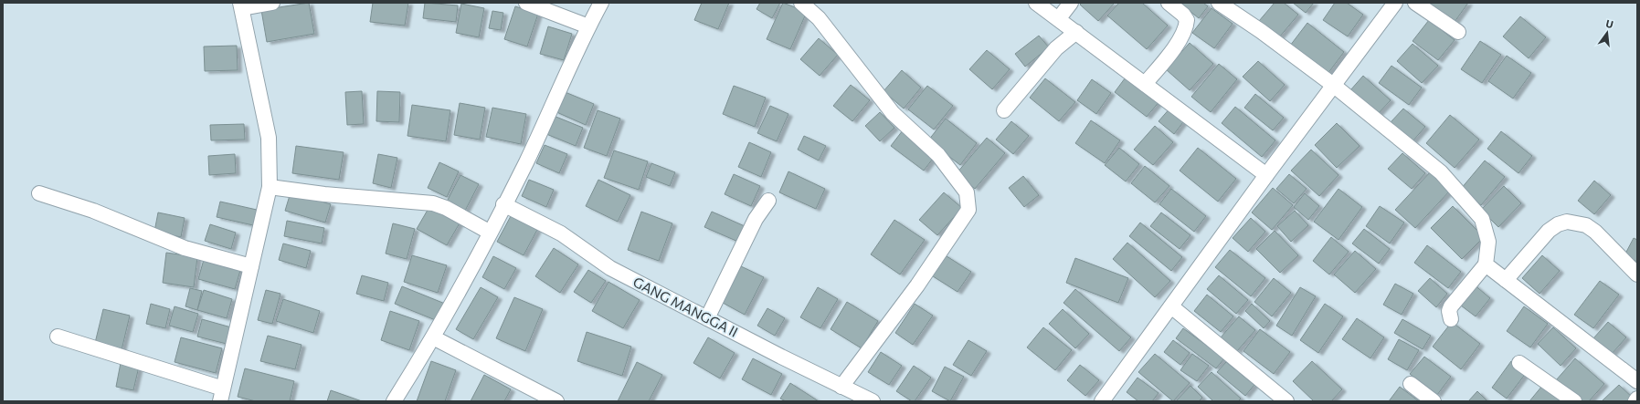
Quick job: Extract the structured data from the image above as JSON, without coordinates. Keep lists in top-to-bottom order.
{
  "streets": {
    "street": ["GANG MANGGA II"]
  },
  "north": "top"
}
